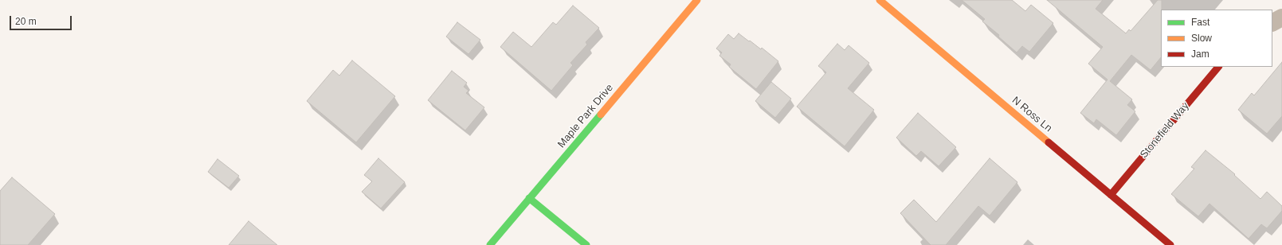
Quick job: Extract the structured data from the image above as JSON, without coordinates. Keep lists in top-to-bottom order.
{
  "streets": {
    "street": ["N Ross Ln", "Maple Park Drive", "Stonefield Way"]
  },
  "crossings": [
    ["N Ross Ln", "Stonefield Way"]
  ],
  "legend": ["Fast", "Slow", "Jam"],
  "scale_bar": "20 m"
}
